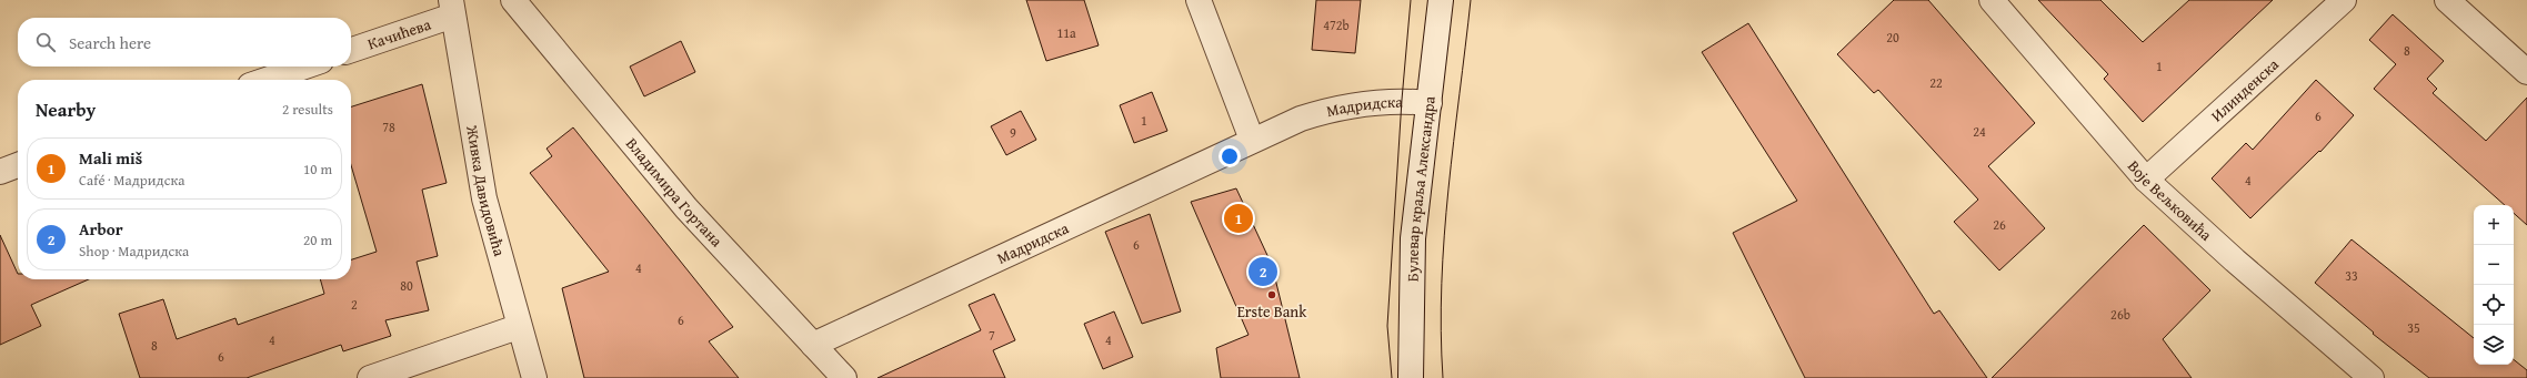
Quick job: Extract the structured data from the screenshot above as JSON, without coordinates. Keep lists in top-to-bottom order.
{
  "streets": {
    "street": [
      "Качићева",
      "Илинденска",
      "Мадридска",
      "Булевар краља Александра",
      "Живка Давидовића",
      "Владимира Гортана",
      "Воје Вељковића"
    ]
  },
  "crossings": [
    ["Качићева", "Живка Давидовића"],
    ["Илинденска", "Воје Вељковића"],
    ["Мадридска", "Булевар краља Александра"],
    ["Мадридска", "Владимира Гортана"]
  ],
  "places": ["Erste Bank"],
  "house_numbers": [
    "472b",
    "11a",
    "20",
    "8",
    "1",
    "22",
    "6",
    "1",
    "78",
    "24",
    "9",
    "4",
    "26",
    "6",
    "4",
    "33",
    "80",
    "2",
    "26b",
    "6",
    "35",
    "7",
    "4",
    "4",
    "8",
    "6"
  ],
  "page": {
    "search": "Search here",
    "heading": ["Nearby", "2 results"],
    "list": [
      {
        "mark": "1",
        "name": "Mali miš",
        "note": "Café · Мадридска",
        "value": "10 m"
      },
      {
        "mark": "2",
        "name": "Arbor",
        "note": "Shop · Мадридска",
        "value": "20 m"
      }
    ],
    "pins": ["1", "2"],
    "map_buttons": ["+", "−"]
  }
}
